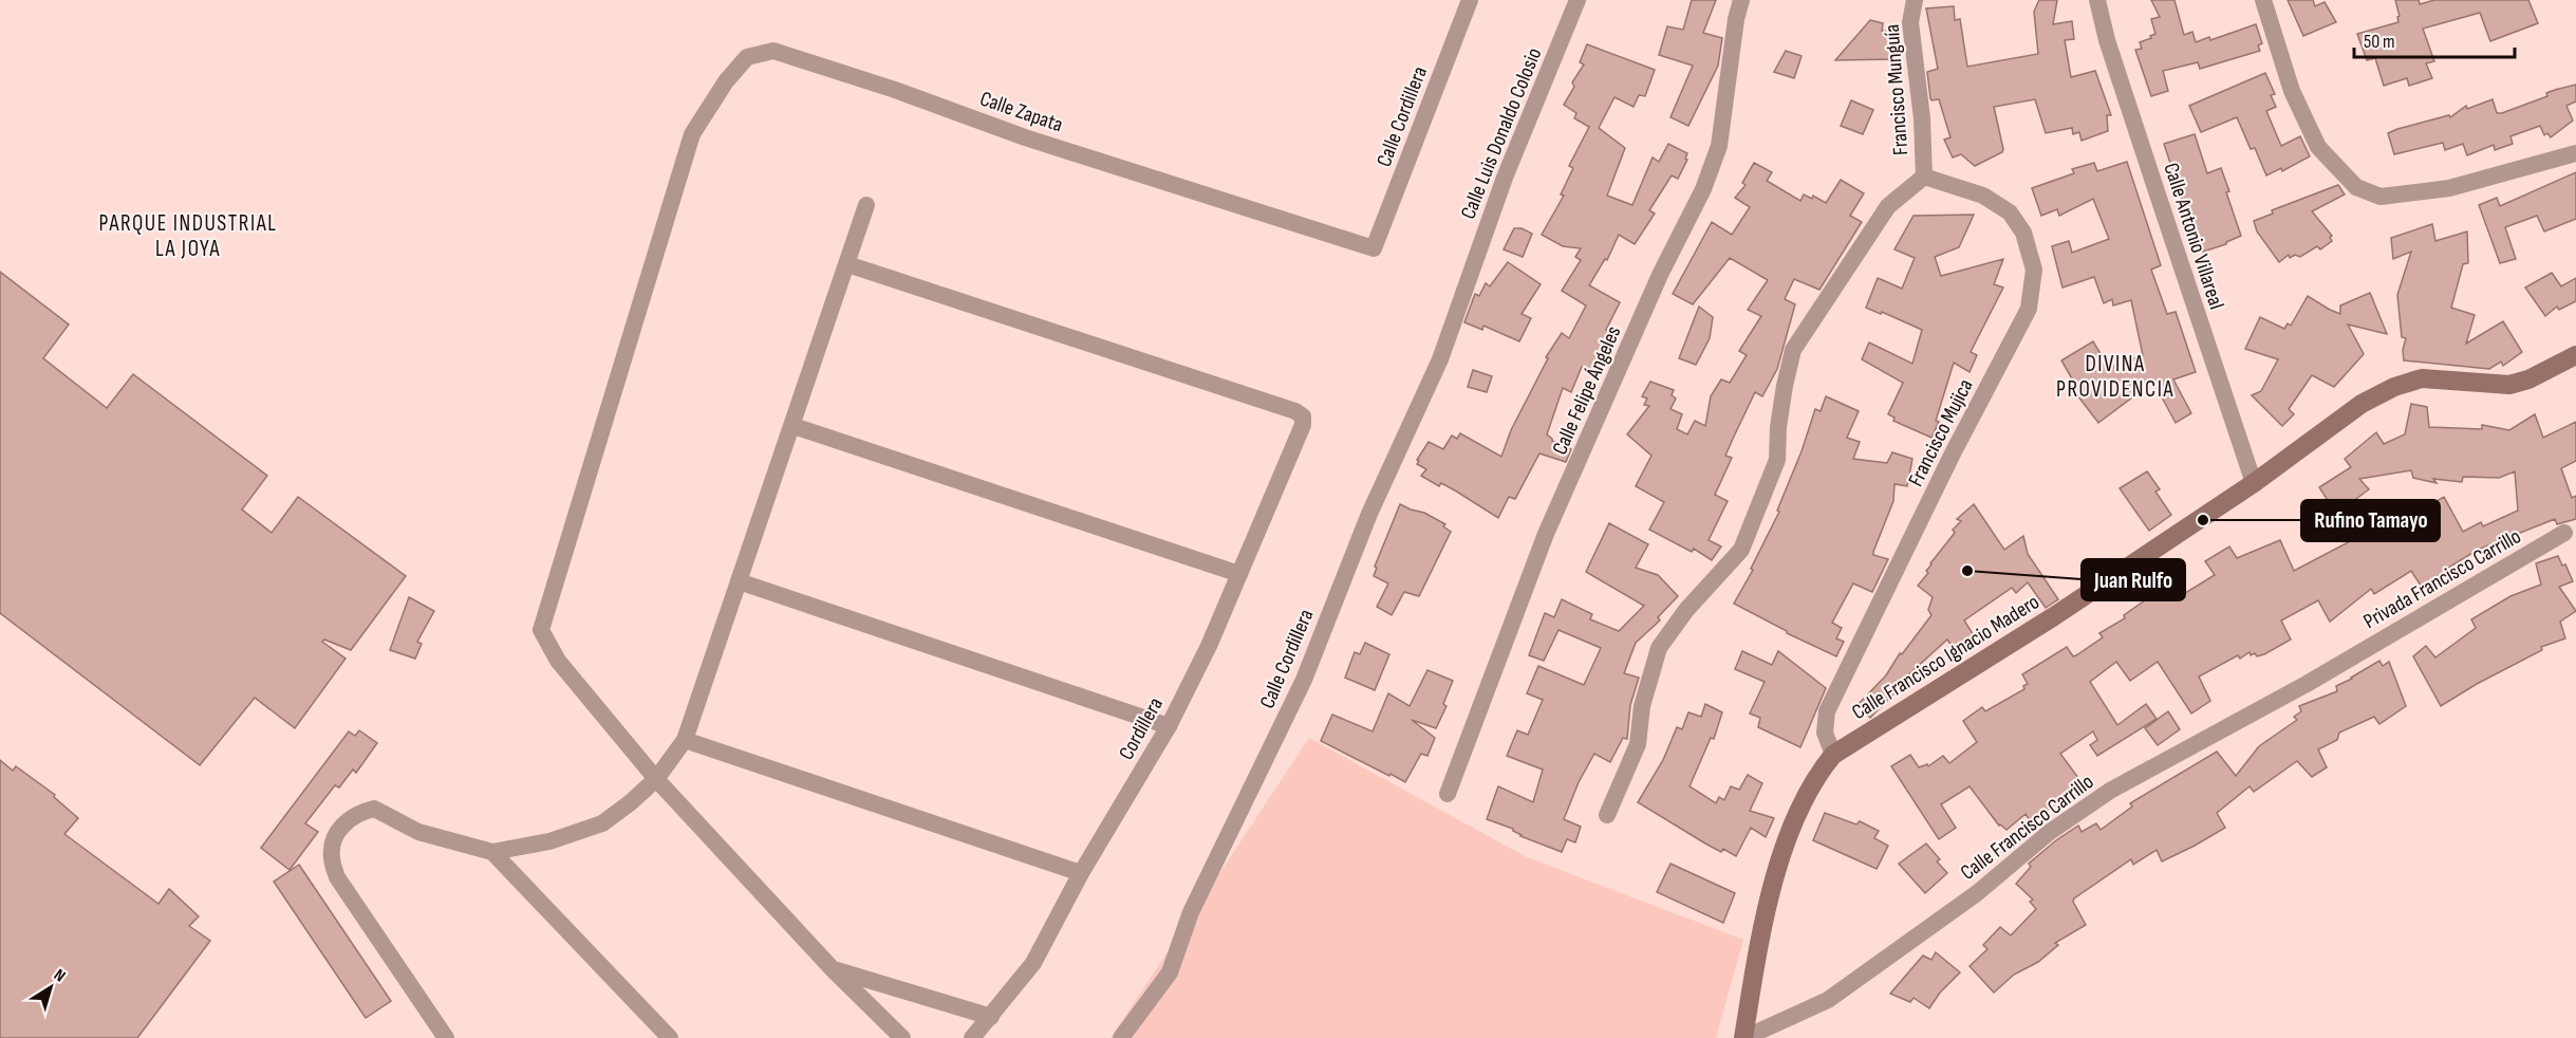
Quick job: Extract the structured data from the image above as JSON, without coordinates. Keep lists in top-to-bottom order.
{
  "streets": {
    "main road": ["Calle Francisco Ignacio Madero"],
    "street": [
      "Francisco Munguía",
      "Calle Zapata",
      "Calle Cordillera",
      "Calle Luis Donaldo Colosio",
      "Calle Antonio Villareal",
      "Calle Felipe Ángeles",
      "Francisco Mujica",
      "Privada Francisco Carrillo",
      "Cordillera",
      "Calle Francisco Carrillo"
    ]
  },
  "crossings": [
    ["Francisco Munguía", "Francisco Mujica"],
    ["Calle Zapata", "Calle Cordillera"],
    ["Calle Cordillera", "Calle Luis Donaldo Colosio"],
    ["Calle Antonio Villareal", "Calle Francisco Ignacio Madero"],
    ["Francisco Mujica", "Calle Francisco Ignacio Madero"],
    ["Privada Francisco Carrillo", "Calle Francisco Carrillo"],
    ["Calle Francisco Ignacio Madero", "Calle Francisco Carrillo"]
  ],
  "districts": ["PARQUE INDUSTRIAL LA JOYA", "DIVINA PROVIDENCIA"],
  "places": ["Rufino Tamayo", "Juan Rulfo"],
  "scale_bar": "50 m",
  "north": "top right"
}
